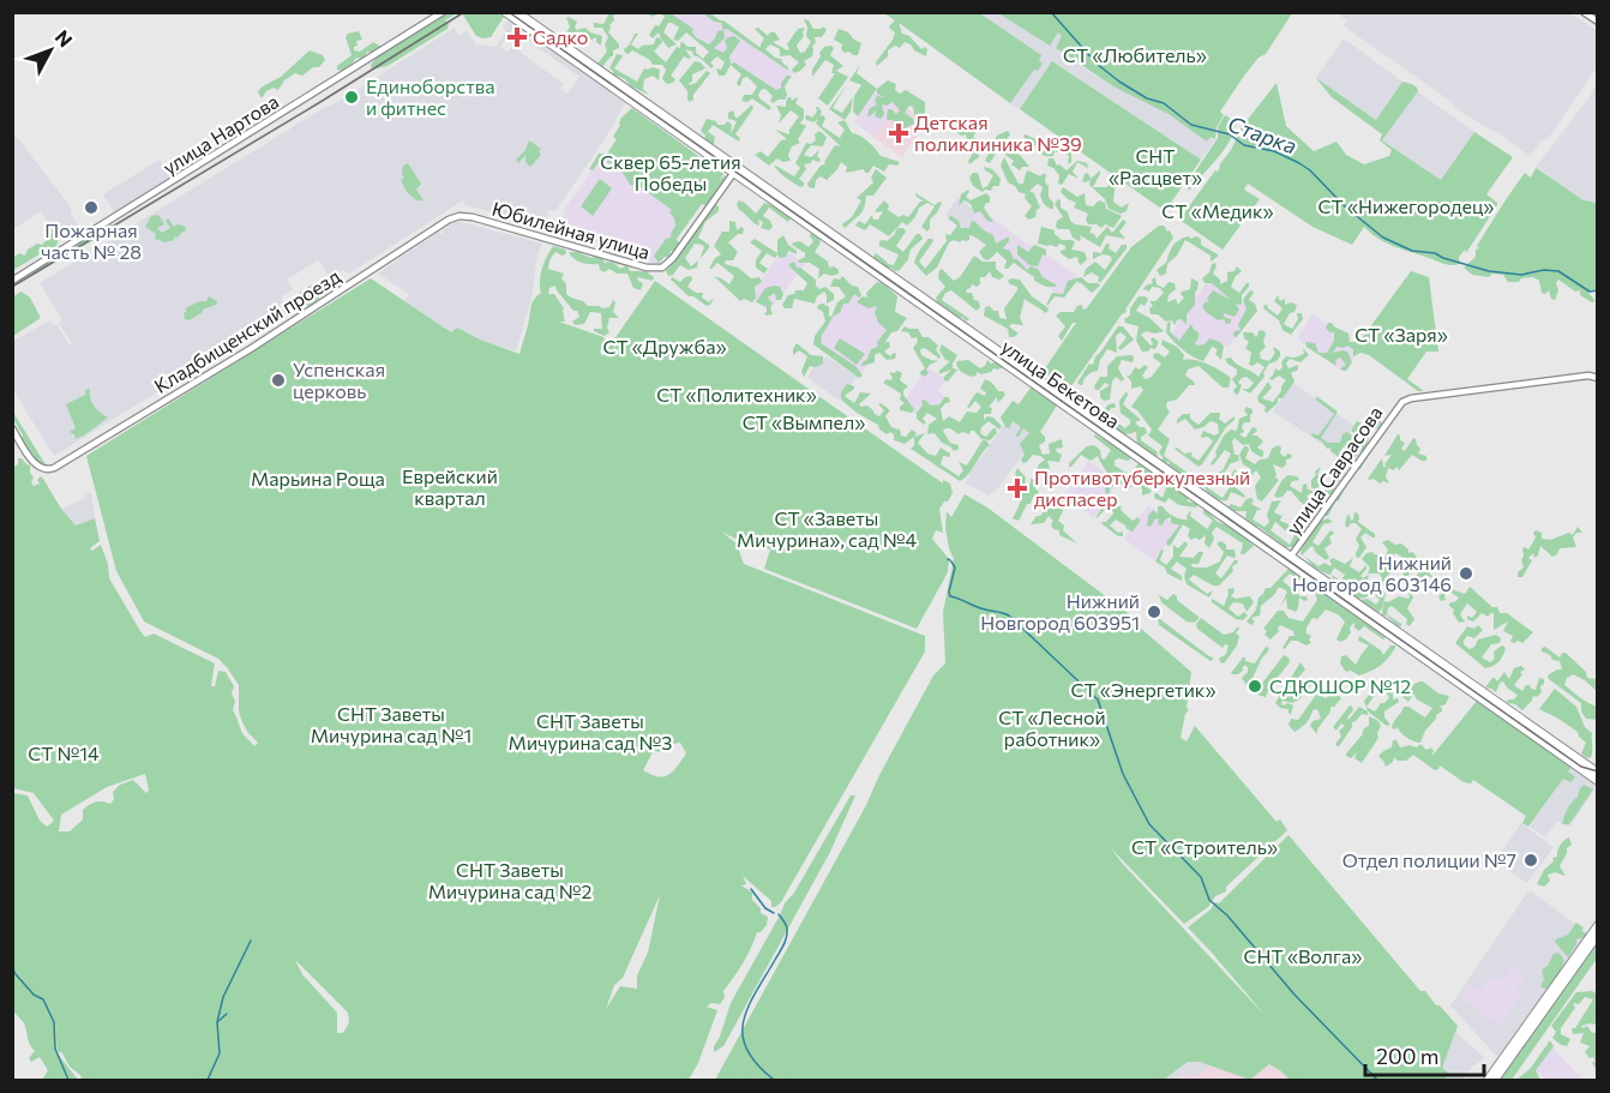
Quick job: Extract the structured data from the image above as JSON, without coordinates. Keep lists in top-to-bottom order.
{
  "streets": {
    "main road": ["улица Бекетова"],
    "street": [
      "улица Нартова",
      "Юбилейная улица",
      "Кладбищенский проезд",
      "улица Саврасова"
    ]
  },
  "crossings": [
    ["Юбилейная улица", "Кладбищенский проезд"],
    ["Юбилейная улица", "улица Бекетова"],
    ["улица Бекетова", "улица Саврасова"]
  ],
  "water": ["Старка"],
  "parks": [
    "СТ «Любитель»",
    "СНТ «Расцвет»",
    "Сквер 65-летия Победы",
    "СТ «Нижегородец»",
    "СТ «Медик»",
    "СТ «Заря»",
    "СТ «Дружба»",
    "СТ «Политехник»",
    "СТ «Вымпел»",
    "Еврейский квартал",
    "Марьина Роща",
    "СТ «Заветы Мичурина», сад №4",
    "СТ «Энергетик»",
    "СНТ Заветы Мичурина сад №1",
    "СТ «Лесной работник»",
    "СНТ Заветы Мичурина сад №3",
    "СТ №14",
    "СТ «Строитель»",
    "СНТ Заветы Мичурина сад №2",
    "СНТ «Волга»"
  ],
  "places": {
    "health": ["Садко", "Детская поликлиника №39", "Противотуберкулезный диспасер"],
    "other": [
      "Единоборства и фитнес",
      "Пожарная часть № 28",
      "Успенская церковь",
      "Нижний Новгород 603146",
      "Нижний Новгород 603951",
      "СДЮШОР №12",
      "Отдел полиции №7"
    ]
  },
  "scale_bar": "200 m",
  "north": "top right"
}
